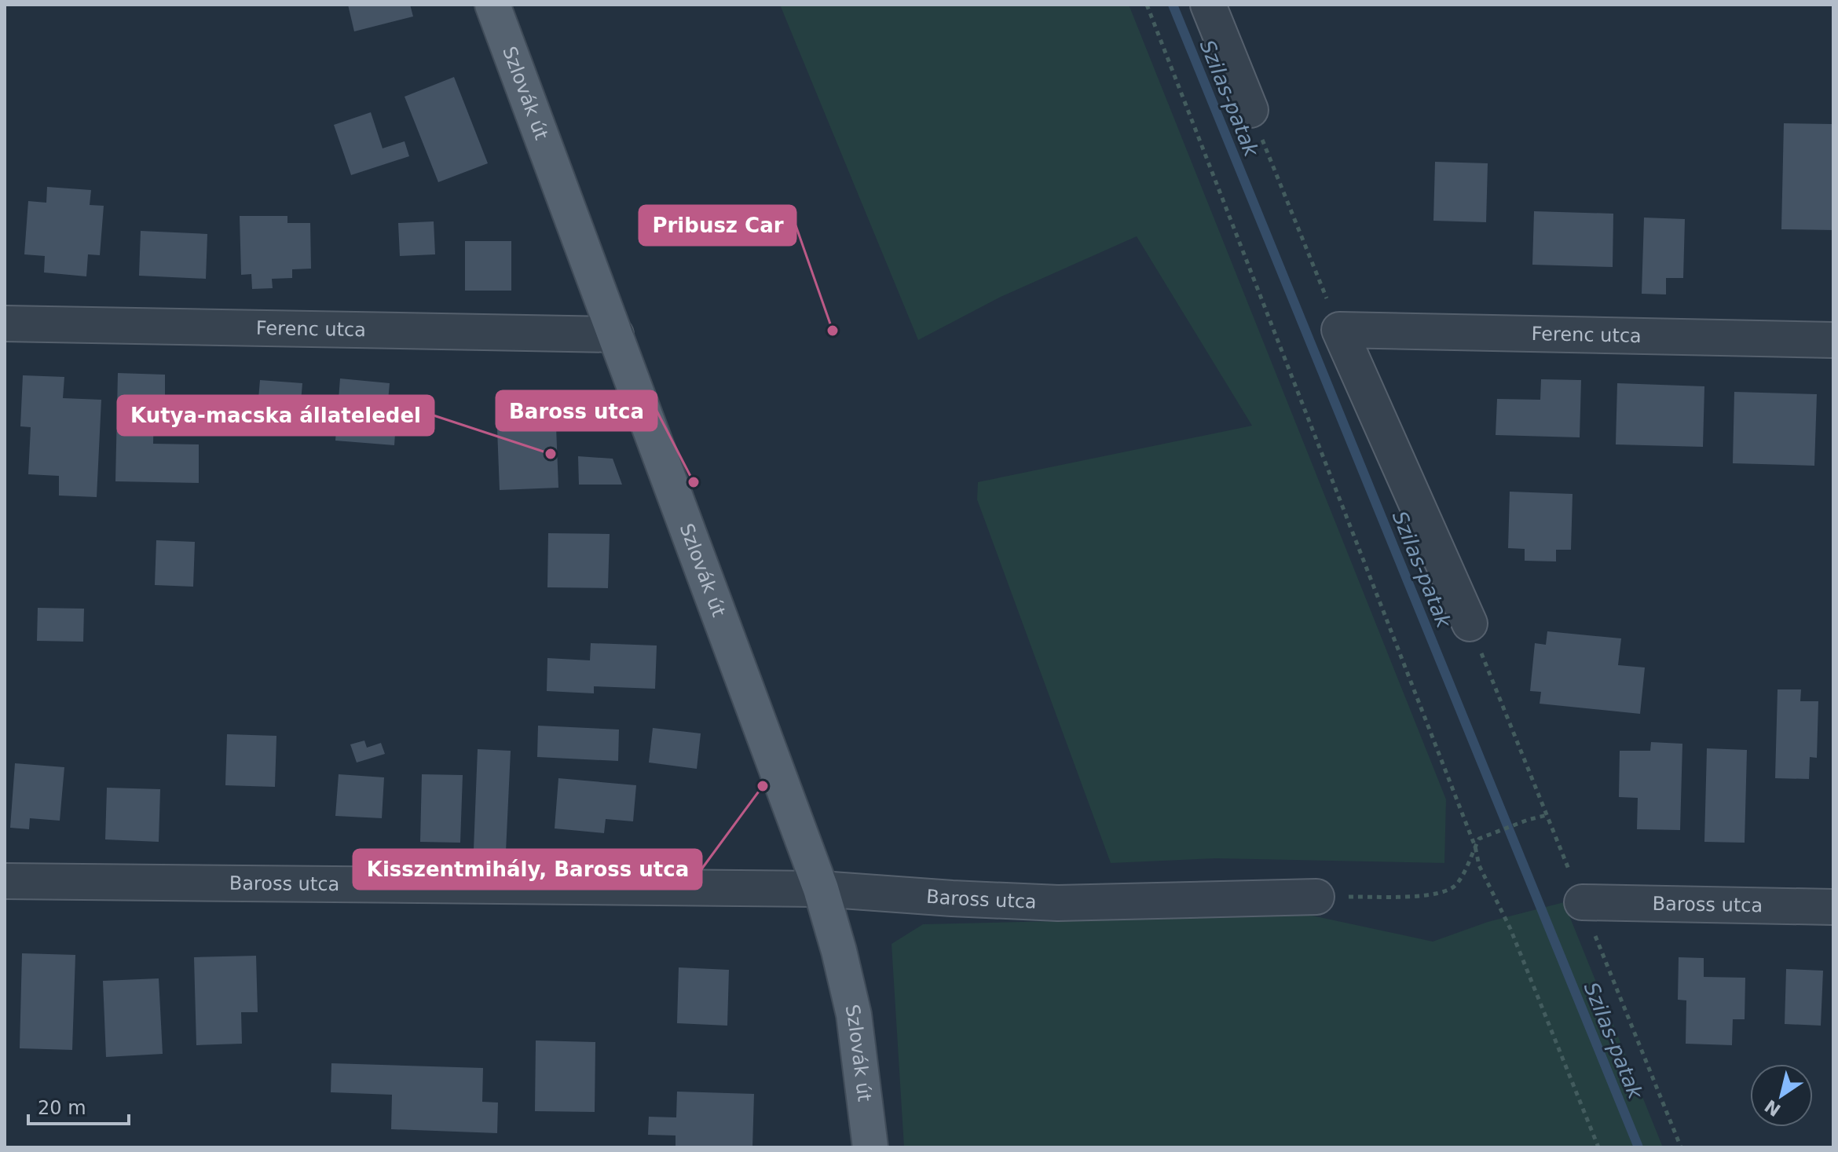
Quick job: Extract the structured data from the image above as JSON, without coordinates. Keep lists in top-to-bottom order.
{
  "streets": {
    "main road": ["Szlovák út"],
    "street": ["Ferenc utca", "Baross utca"]
  },
  "crossings": [
    ["Szlovák út", "Ferenc utca"],
    ["Szlovák út", "Baross utca"]
  ],
  "water": ["Szilas-patak"],
  "places": [
    "Pribusz Car",
    "Kutya-macska állateledel",
    "Baross utca",
    "Kisszentmihály, Baross utca"
  ],
  "scale_bar": "20 m",
  "north": "bottom left"
}
